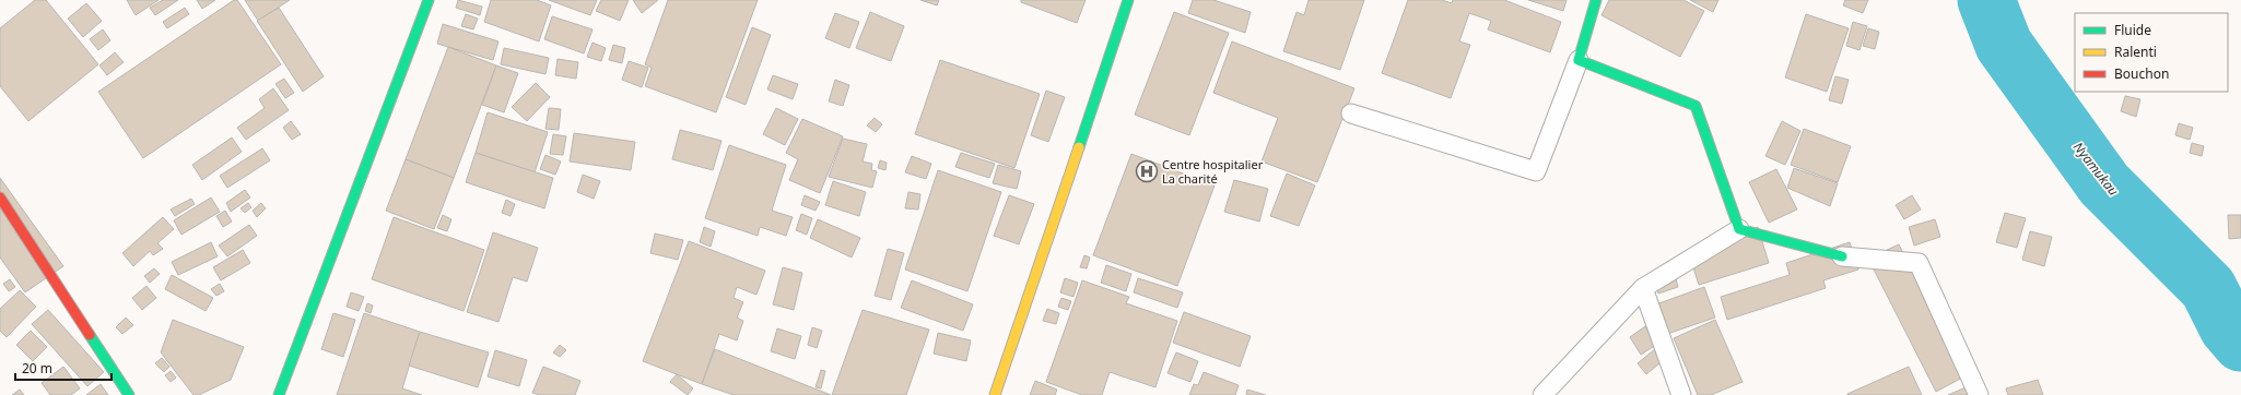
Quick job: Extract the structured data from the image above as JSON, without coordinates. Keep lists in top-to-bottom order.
{
  "water": ["Nyamukau"],
  "places": {
    "hospital": ["Centre hospitalier La charité"]
  },
  "legend": ["Fluide", "Ralenti", "Bouchon"],
  "scale_bar": "20 m"
}
